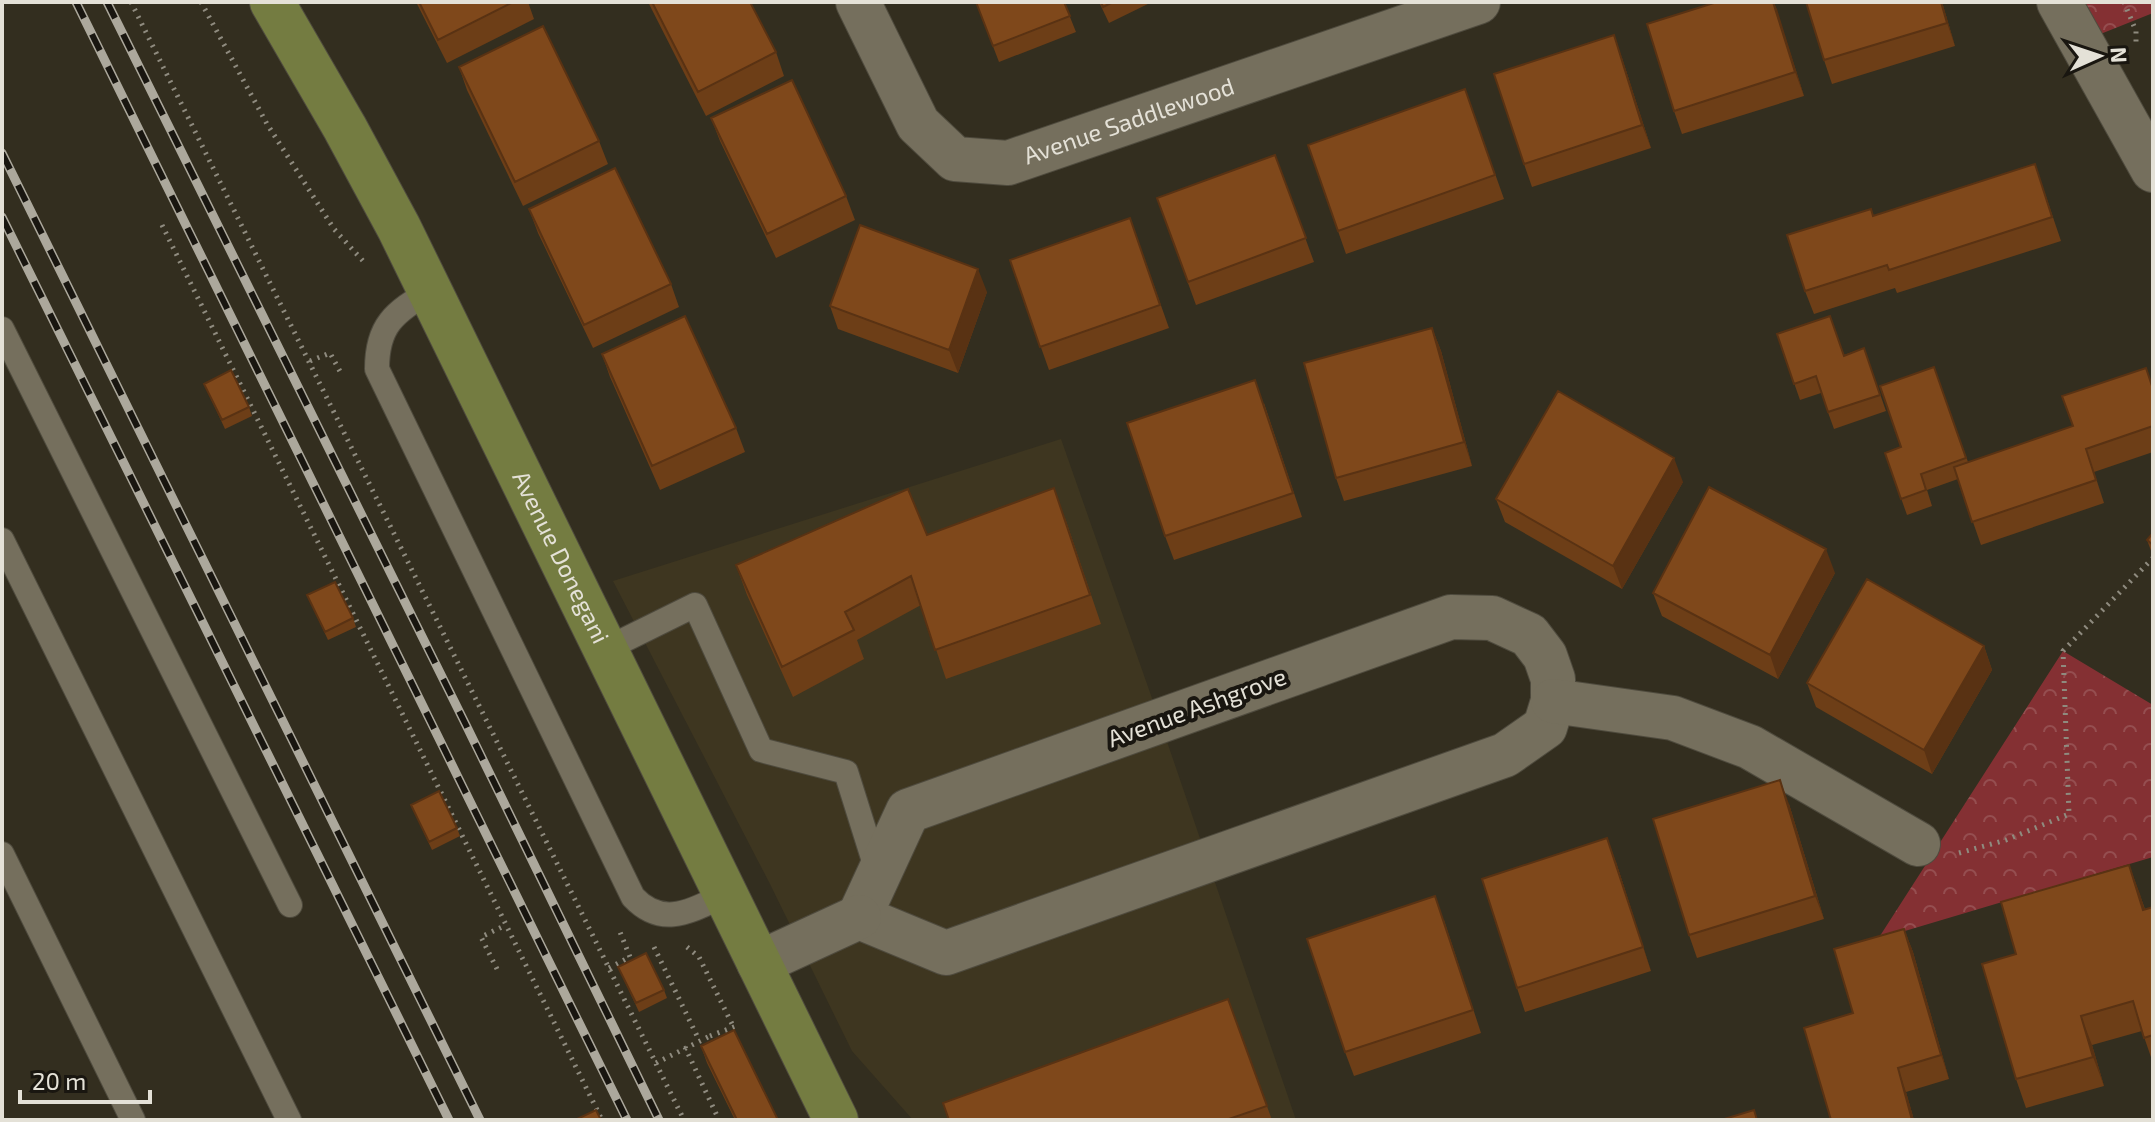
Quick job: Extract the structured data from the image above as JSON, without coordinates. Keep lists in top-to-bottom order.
{
  "streets": {
    "street": ["Avenue Saddlewood", "Avenue Donegani", "Avenue Ashgrove"]
  },
  "scale_bar": "20 m",
  "north": "right"
}
